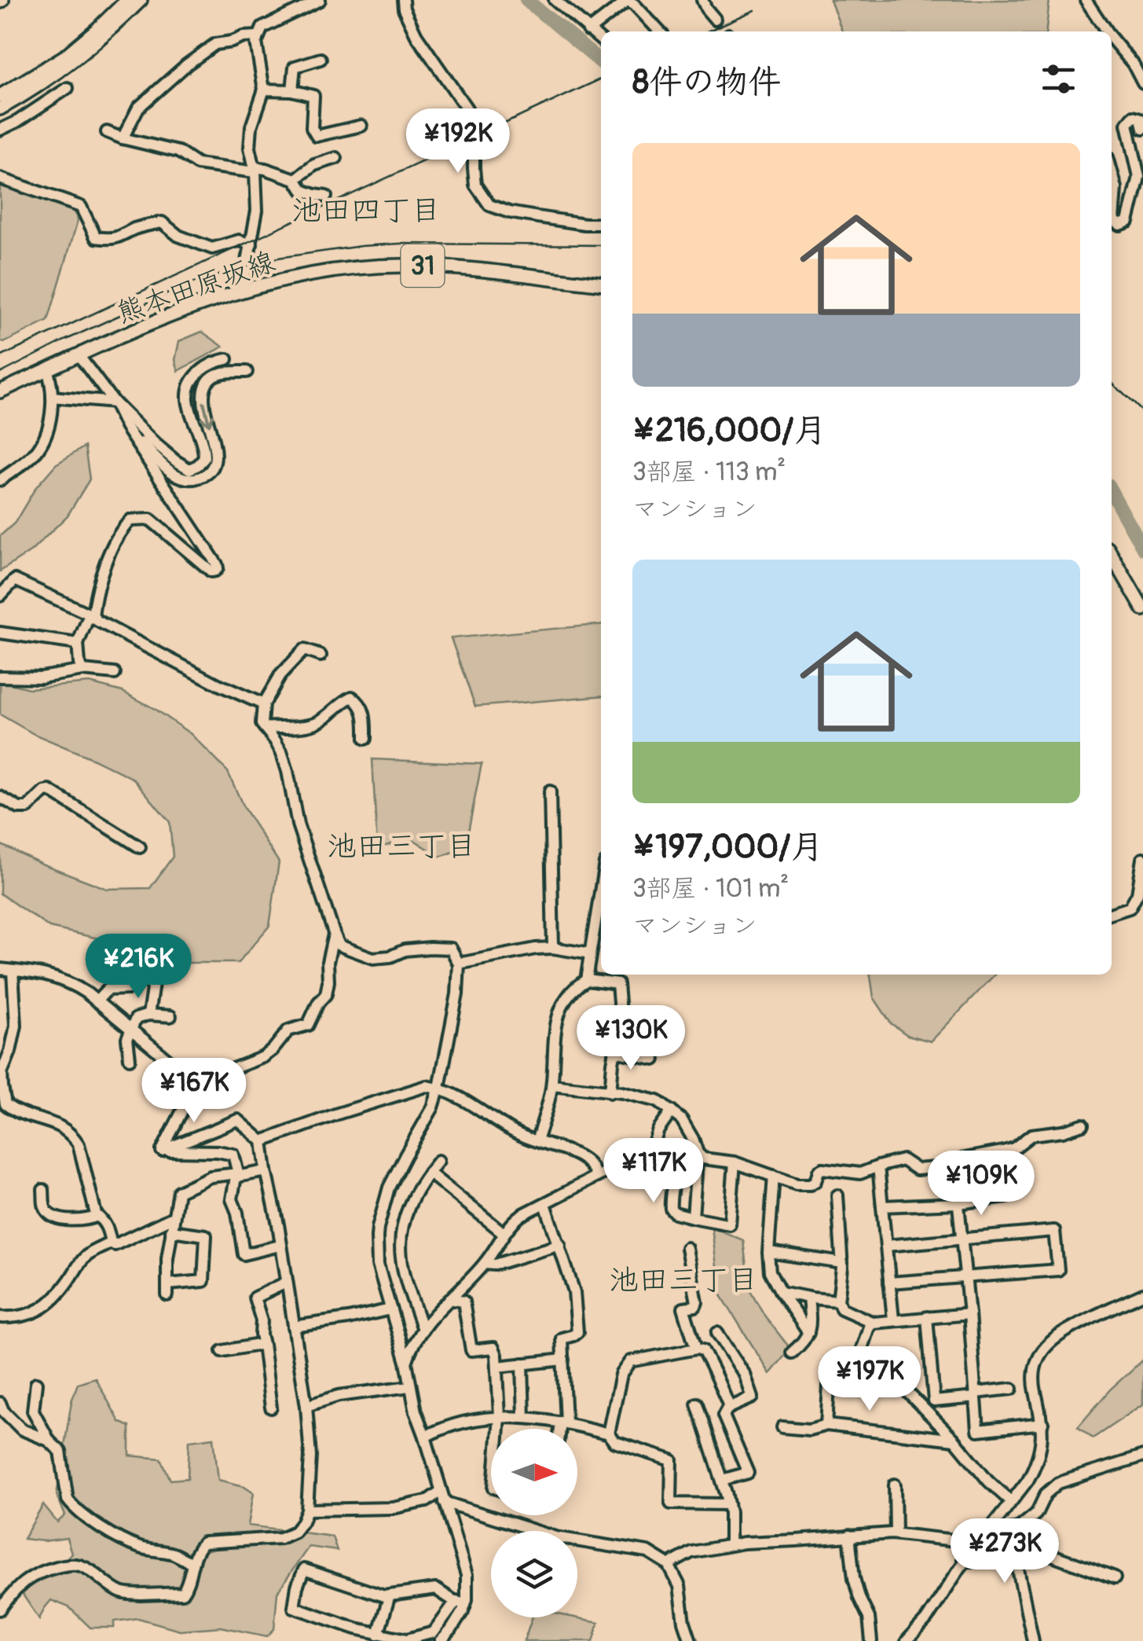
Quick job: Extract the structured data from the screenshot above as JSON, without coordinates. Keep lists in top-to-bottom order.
{
  "streets": {
    "main road": ["31", "熊本田原坂線"]
  },
  "districts": ["池田四丁目", "池田三丁目", "池田三丁目"],
  "north": "right",
  "page": {
    "heading": "8件の物件",
    "price": [
      "¥192K",
      "¥216K",
      "¥130K",
      "¥167K",
      "¥117K",
      "¥109K",
      "¥197K",
      "¥273K"
    ],
    "list": [
      {
        "name": "¥216,000/月",
        "note": "3部屋 · 113 m² · マンション"
      },
      {
        "name": "¥197,000/月",
        "note": "3部屋 · 101 m² · マンション"
      }
    ]
  }
}
